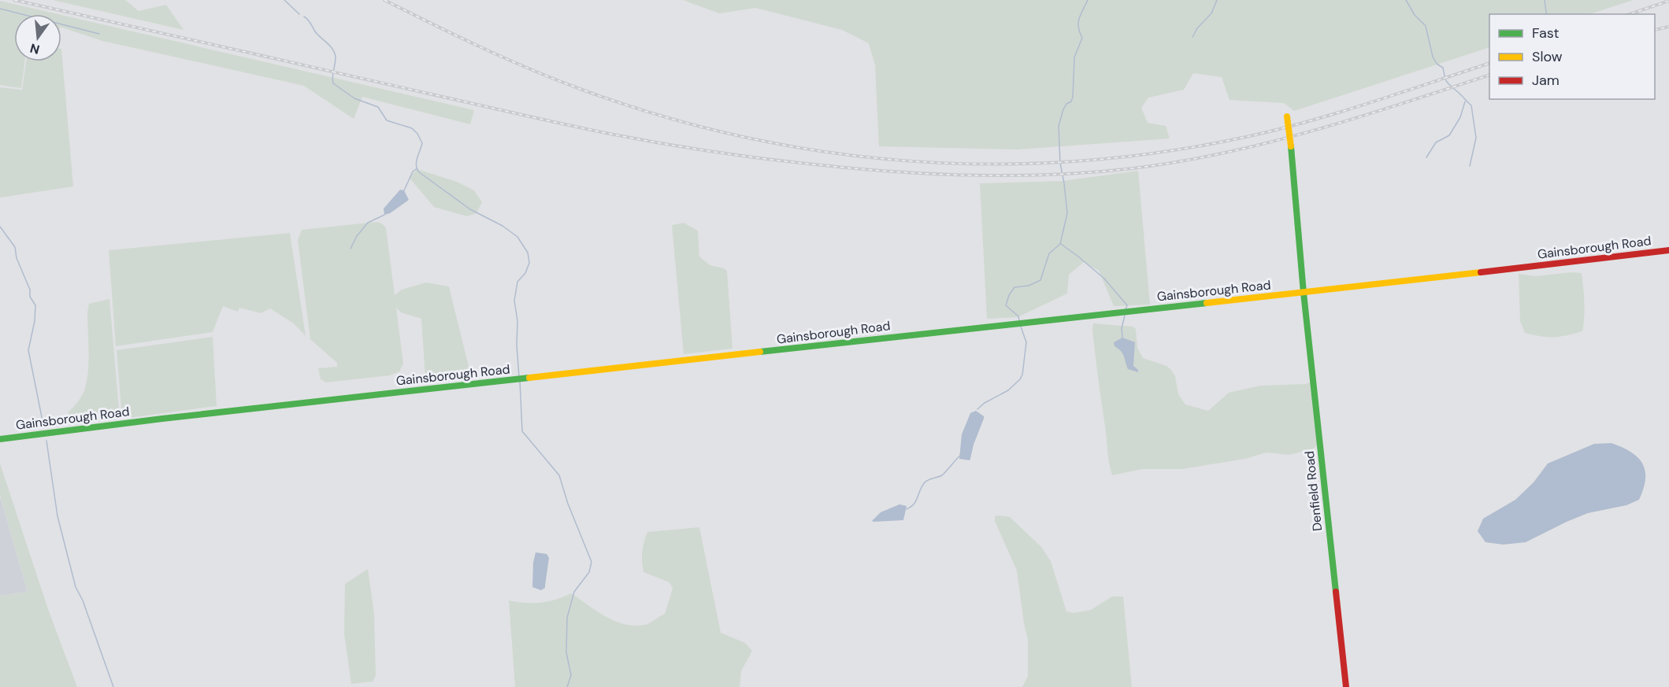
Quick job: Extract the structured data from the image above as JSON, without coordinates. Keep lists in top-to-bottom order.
{
  "streets": {
    "main road": ["Gainsborough Road", "Denfield Road"]
  },
  "crossings": [
    ["Gainsborough Road", "Denfield Road"]
  ],
  "legend": ["Fast", "Slow", "Jam"],
  "north": "bottom"
}
